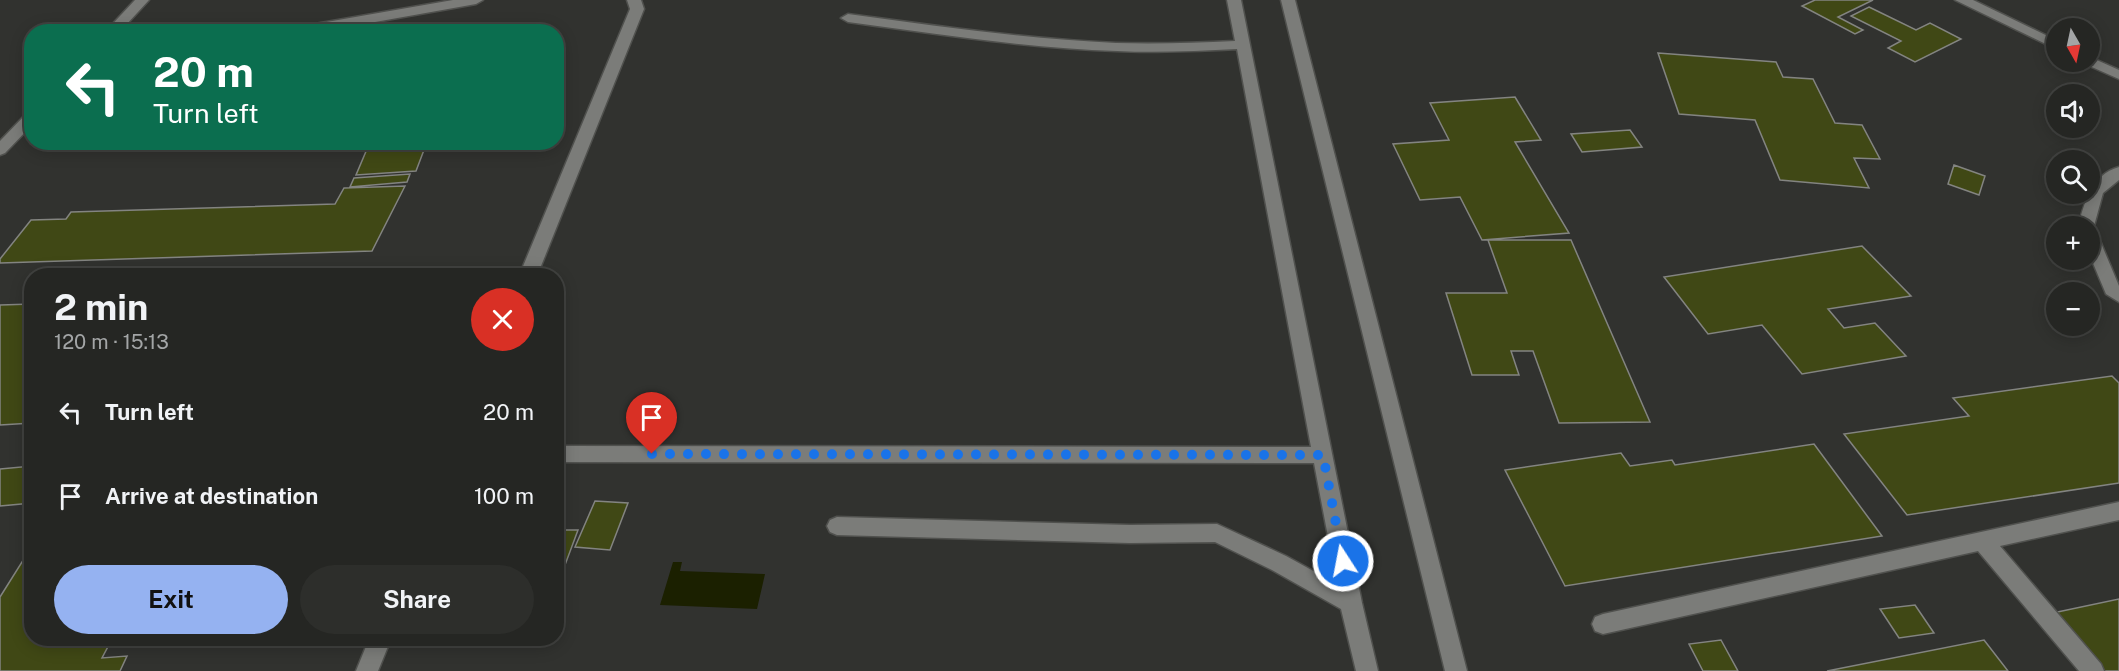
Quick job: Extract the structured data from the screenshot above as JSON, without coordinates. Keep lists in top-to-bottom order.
{
  "north": "bottom",
  "page": {
    "map_buttons": ["+", "−"],
    "turn": ["20 m", "Turn left"],
    "heading": ["2 min", "120 m · 15:13"],
    "list": [
      {
        "name": "Turn left",
        "value": "20 m"
      },
      {
        "name": "Arrive at destination",
        "value": "100 m"
      }
    ],
    "buttons": ["Exit", "Share"]
  }
}
